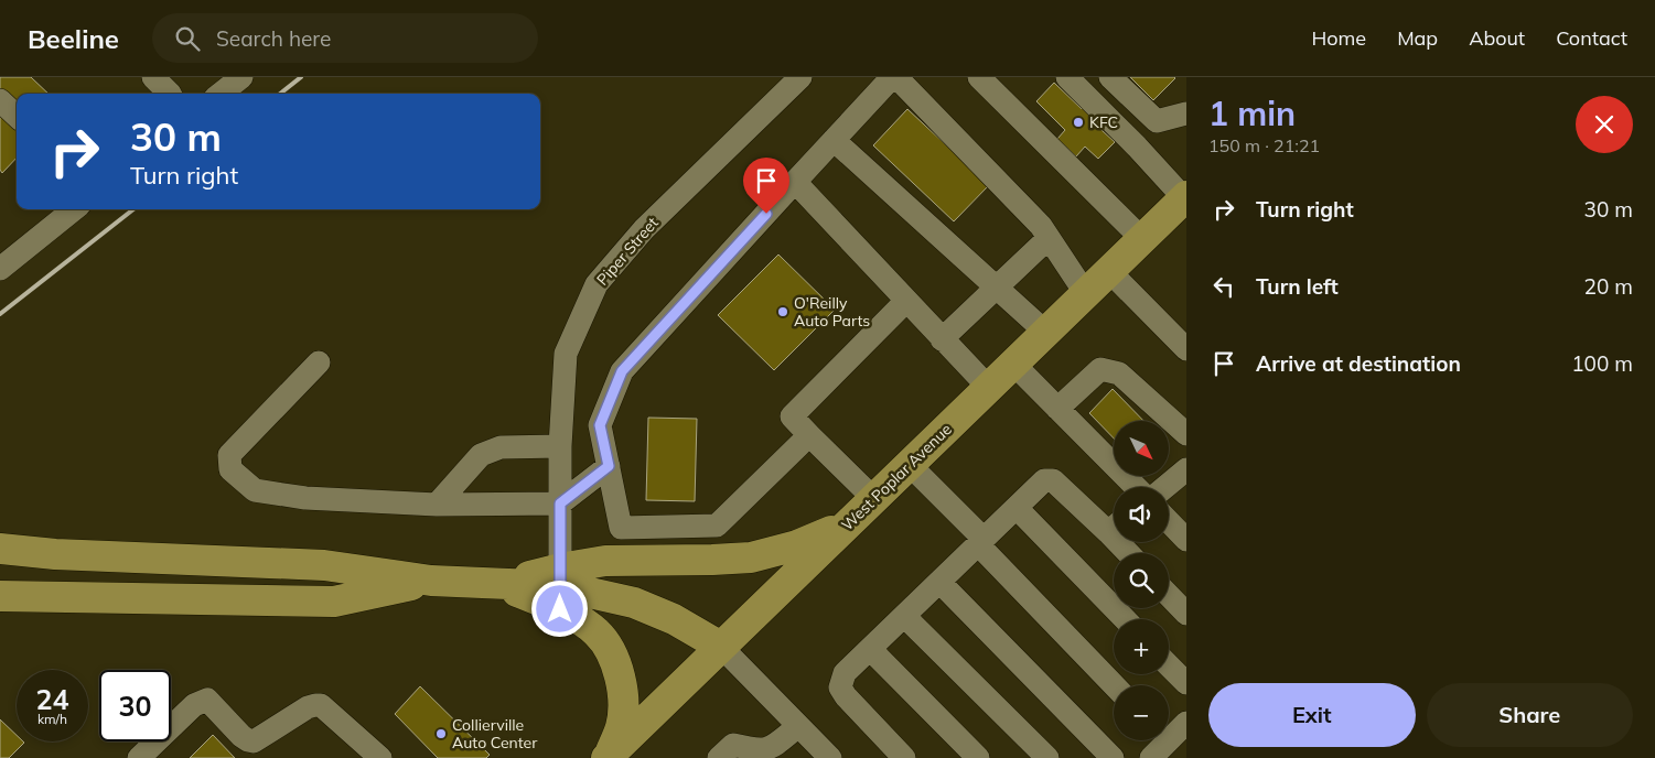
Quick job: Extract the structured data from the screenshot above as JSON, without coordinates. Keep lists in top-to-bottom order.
{
  "streets": {
    "main road": ["West Poplar Avenue"],
    "street": ["Piper Street"]
  },
  "places": ["KFC", "O'Reilly Auto Parts", "Collierville Auto Center"],
  "north": "bottom right",
  "page": {
    "header": "Beeline",
    "search": "Search here",
    "nav": [
      "Home",
      "Map",
      "About",
      "Contact"
    ],
    "heading": ["1 min", "150 m · 21:21"],
    "turn": ["30 m", "Turn right"],
    "list": [
      {
        "name": "Turn right",
        "value": "30 m"
      },
      {
        "name": "Turn left",
        "value": "20 m"
      },
      {
        "name": "Arrive at destination",
        "value": "100 m"
      }
    ],
    "map_buttons": ["+", "−"],
    "speed": "24 km/h",
    "limit": "30",
    "buttons": ["Exit", "Share"]
  }
}
